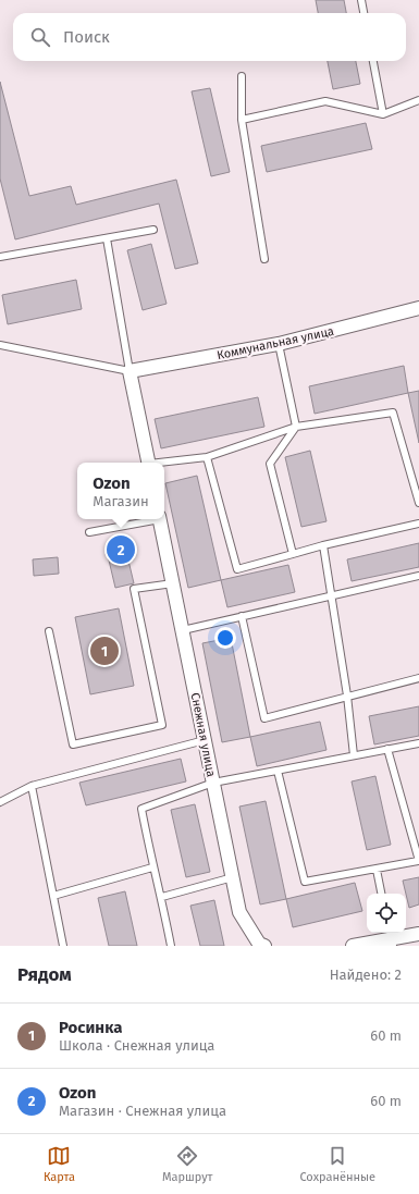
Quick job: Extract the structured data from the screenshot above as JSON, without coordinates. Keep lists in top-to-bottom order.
{
  "streets": {
    "street": ["Коммунальная улица", "Снежная улица"]
  },
  "page": {
    "search": "Поиск",
    "popup": ["Ozon", "Магазин"],
    "pins": ["2", "1"],
    "heading": ["Рядом", "Найдено: 2"],
    "list": [
      {
        "mark": "1",
        "name": "Росинка",
        "note": "Школа · Снежная улица",
        "value": "60 m"
      },
      {
        "mark": "2",
        "name": "Ozon",
        "note": "Магазин · Снежная улица",
        "value": "60 m"
      }
    ],
    "nav": ["Карта", "Маршрут", "Сохранённые"]
  }
}
